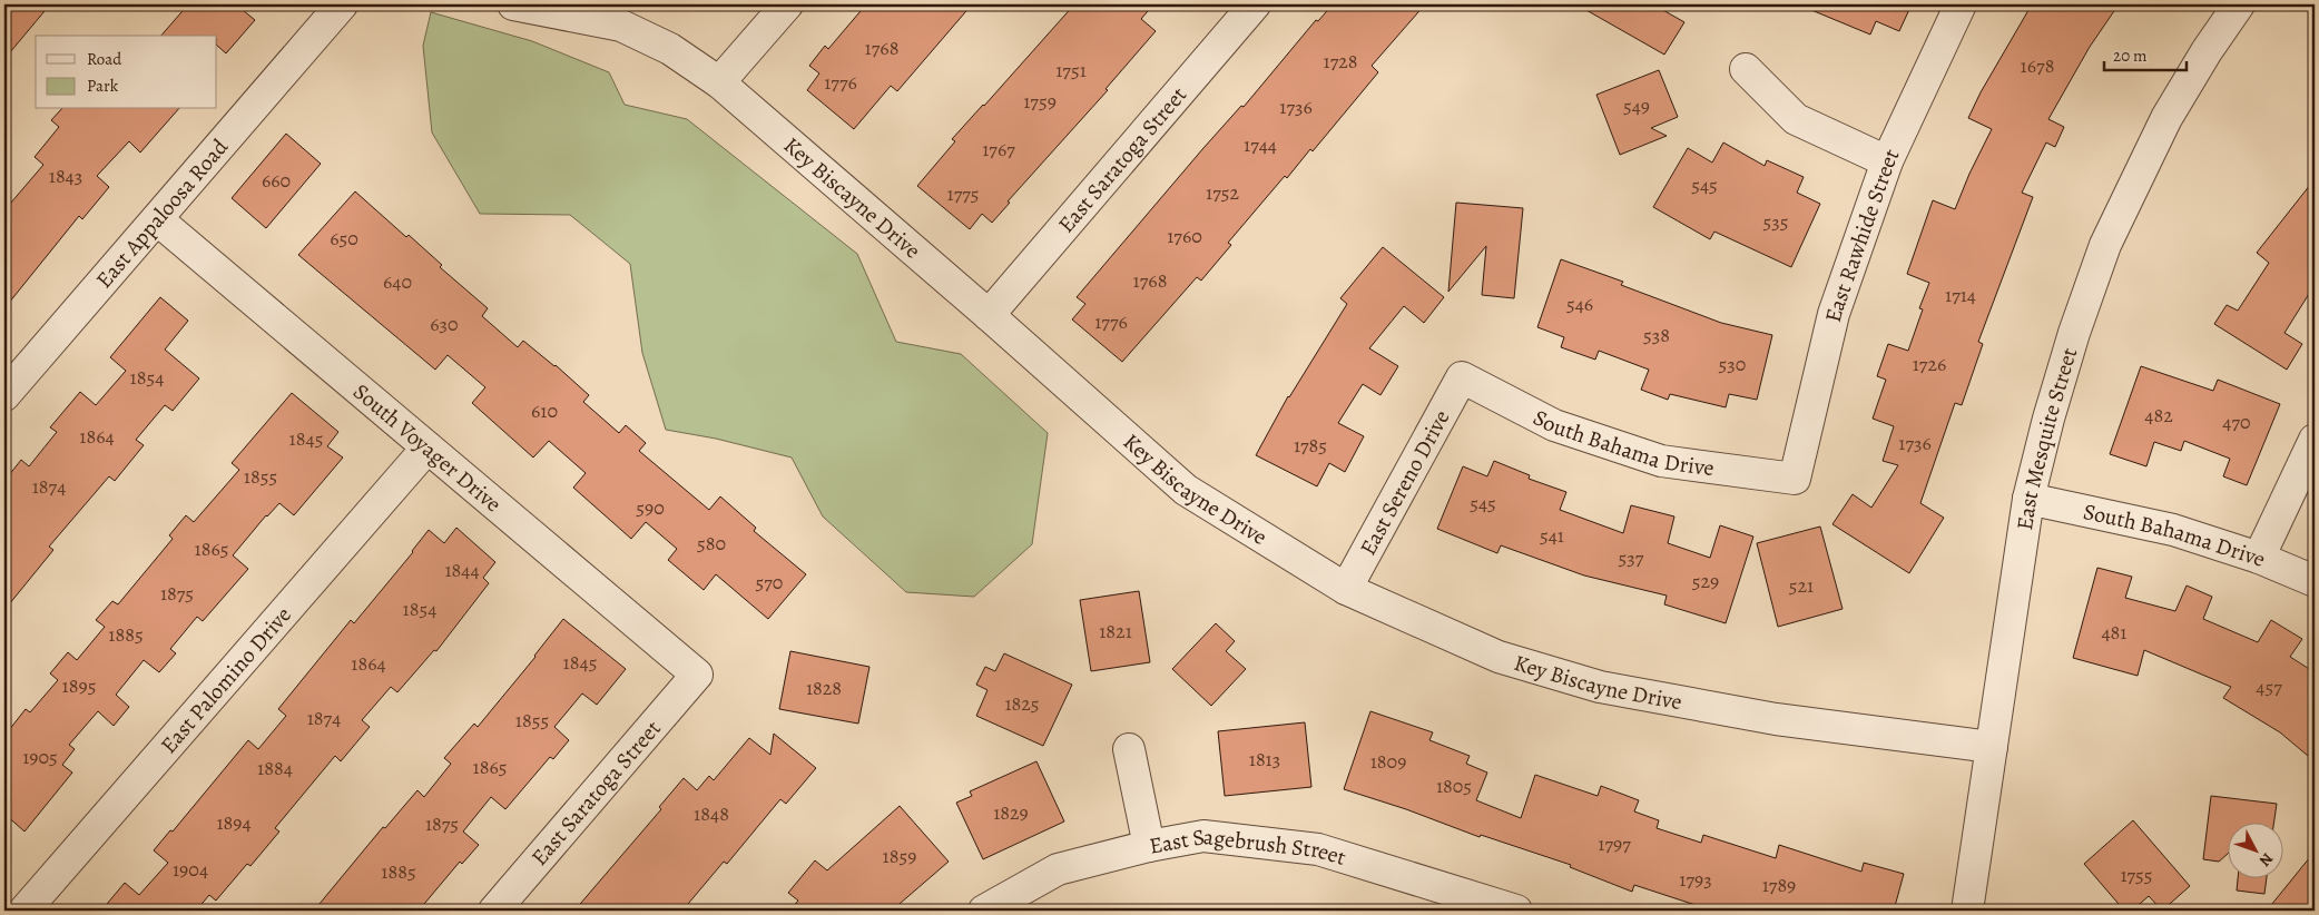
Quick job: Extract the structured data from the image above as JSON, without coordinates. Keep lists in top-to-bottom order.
{
  "streets": {
    "street": [
      "East Saratoga Street",
      "Key Biscayne Drive",
      "East Appaloosa Road",
      "East Rawhide Street",
      "South Bahama Drive",
      "East Mesquite Street",
      "South Voyager Drive",
      "East Sereno Drive",
      "East Palomino Drive",
      "East Sagebrush Street"
    ]
  },
  "crossings": [
    ["East Saratoga Street", "Key Biscayne Drive"],
    ["East Saratoga Street", "South Voyager Drive"],
    ["Key Biscayne Drive", "East Mesquite Street"],
    ["Key Biscayne Drive", "East Sereno Drive"],
    ["East Appaloosa Road", "South Voyager Drive"],
    ["East Rawhide Street", "South Bahama Drive"],
    ["South Bahama Drive", "East Mesquite Street"],
    ["South Bahama Drive", "East Sereno Drive"],
    ["South Voyager Drive", "East Palomino Drive"]
  ],
  "house_numbers": [
    "1768",
    "1728",
    "1678",
    "1751",
    "1776",
    "1759",
    "549",
    "1736",
    "1744",
    "1767",
    "1843",
    "660",
    "545",
    "1752",
    "1775",
    "535",
    "1760",
    "650",
    "1768",
    "640",
    "1714",
    "546",
    "1776",
    "630",
    "538",
    "530",
    "1726",
    "1854",
    "610",
    "482",
    "470",
    "1864",
    "1845",
    "1736",
    "1785",
    "1855",
    "1874",
    "545",
    "590",
    "541",
    "580",
    "1865",
    "537",
    "1844",
    "529",
    "570",
    "521",
    "1875",
    "1854",
    "1821",
    "481",
    "1885",
    "1845",
    "1864",
    "1895",
    "457",
    "1828",
    "1825",
    "1874",
    "1855",
    "1905",
    "1813",
    "1809",
    "1865",
    "1884",
    "1805",
    "1829",
    "1848",
    "1894",
    "1875",
    "1797",
    "1859",
    "1904",
    "1885",
    "1755",
    "1793",
    "1789"
  ],
  "legend": ["Road", "Park"],
  "scale_bar": "20 m",
  "north": "bottom right"
}
